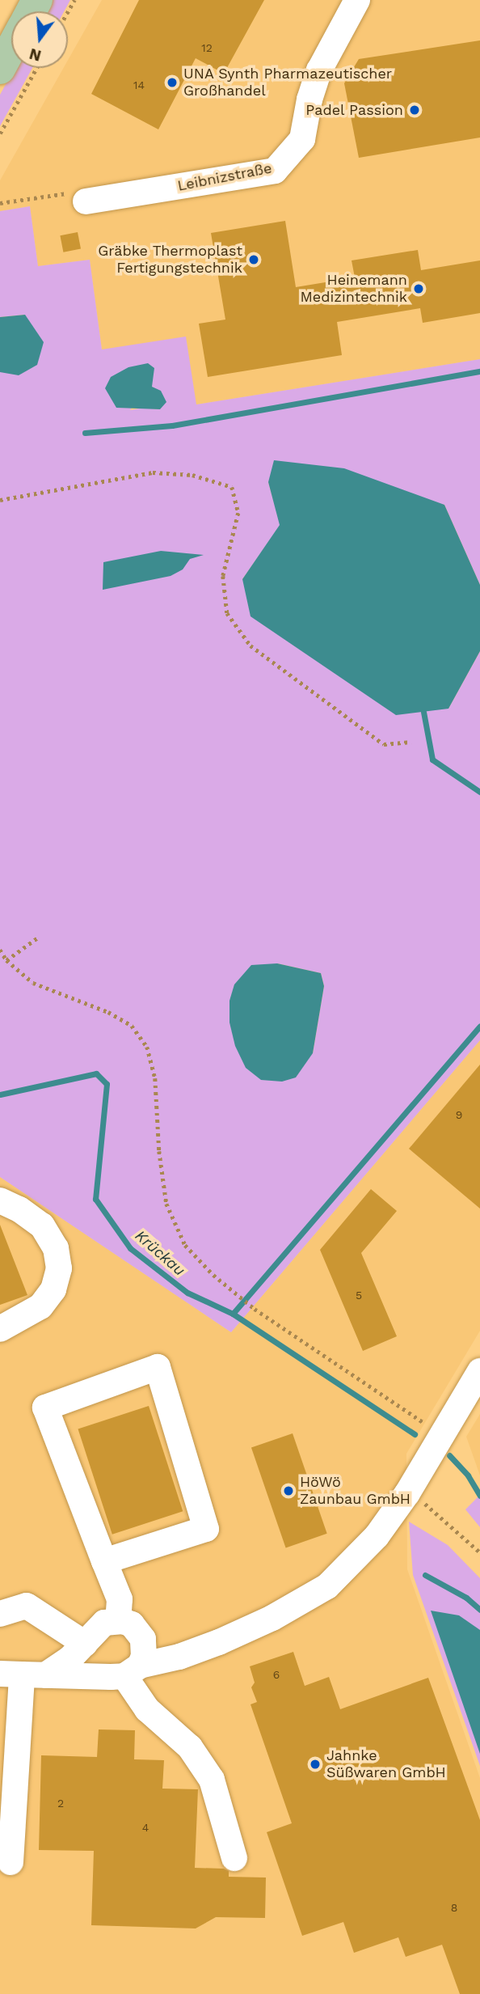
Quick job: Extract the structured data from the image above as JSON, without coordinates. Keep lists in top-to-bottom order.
{
  "streets": {
    "street": ["Leibnizstraße"]
  },
  "water": ["Krückau"],
  "places": [
    "UNA Synth Pharmazeutischer Großhandel",
    "Padel Passion",
    "Gräbke Thermoplast Fertigungstechnik",
    "Heinemann Medizintechnik",
    "HöWö Zaunbau GmbH",
    "Jahnke Süßwaren GmbH"
  ],
  "house_numbers": [
    "12",
    "14",
    "9",
    "5",
    "6",
    "2",
    "4",
    "8"
  ],
  "north": "bottom"
}
